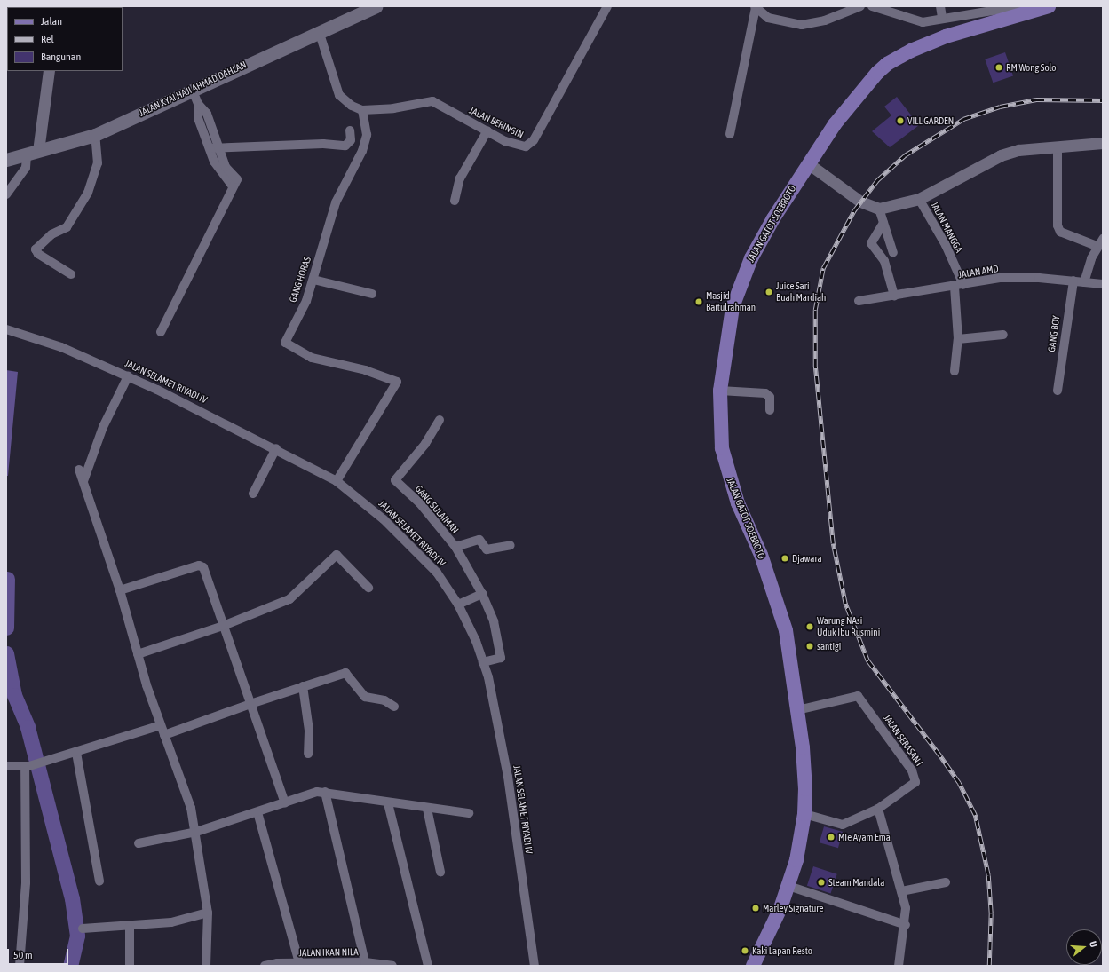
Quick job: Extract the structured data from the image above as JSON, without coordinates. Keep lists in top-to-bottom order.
{
  "streets": {
    "main road": ["JALAN KYAI HAJI AHMAD DAHLAN", "JALAN GATOT SOEBROTO"],
    "street": [
      "JALAN BERINGIN",
      "JALAN MANGGA",
      "JALAN AMD",
      "GANG HORAS",
      "GANG BOY",
      "JALAN SELAMET RIYADI IV",
      "GANG SULAIMAN",
      "JALAN SERASAN I",
      "JALAN IKAN NILA"
    ]
  },
  "crossings": [
    ["JALAN BERINGIN", "GANG HORAS"],
    ["JALAN GATOT SOEBROTO", "JALAN SERASAN I"],
    ["JALAN MANGGA", "JALAN AMD"],
    ["JALAN AMD", "GANG BOY"],
    ["GANG HORAS", "JALAN SELAMET RIYADI IV"],
    ["JALAN SELAMET RIYADI IV", "GANG SULAIMAN"]
  ],
  "places": [
    "RM Wong Solo",
    "VILL GARDEN",
    "Juice Sari Buah Mardiah",
    "Masjid Baitulrahman",
    "Djawara",
    "Warung NAsi Uduk Ibu Rusmini",
    "santigi",
    "MIe Ayam Ema",
    "Steam Mandala",
    "Marley Signature",
    "Kaki Lapan Resto"
  ],
  "legend": ["Jalan", "Rel", "Bangunan"],
  "scale_bar": "50 m",
  "north": "right"
}
